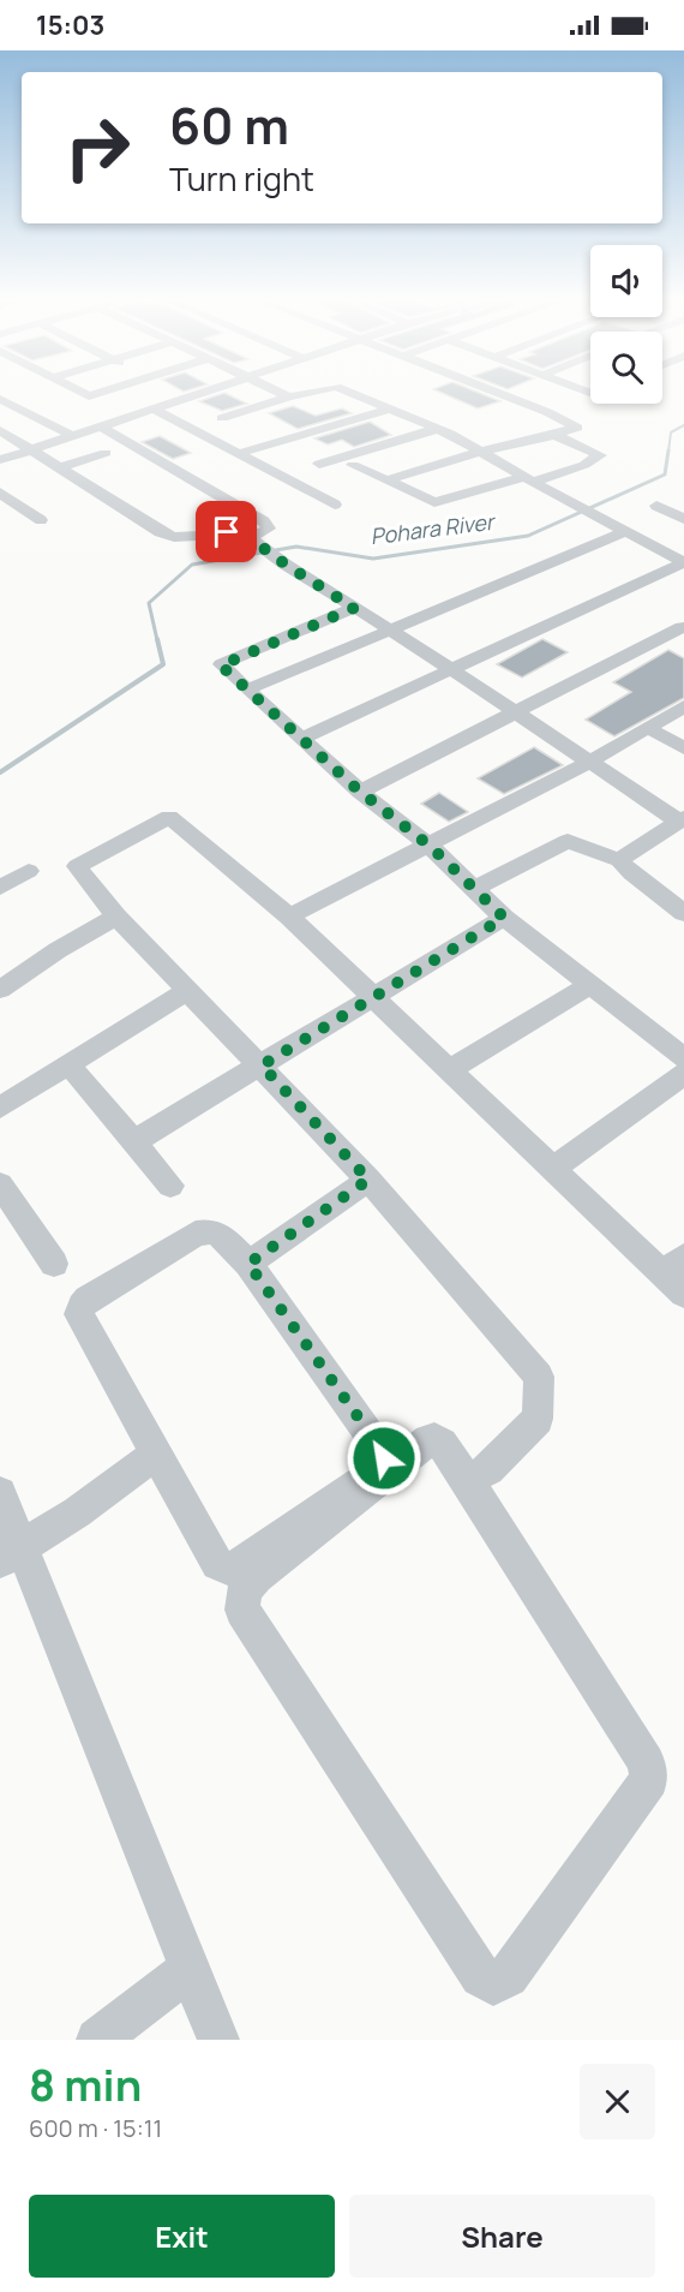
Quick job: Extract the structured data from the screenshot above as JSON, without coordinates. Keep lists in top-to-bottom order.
{
  "water": ["Pohara River"],
  "page": {
    "status": "15:03",
    "turn": ["60 m", "Turn right"],
    "heading": ["8 min", "600 m · 15:11"],
    "buttons": ["Exit", "Share"]
  }
}
